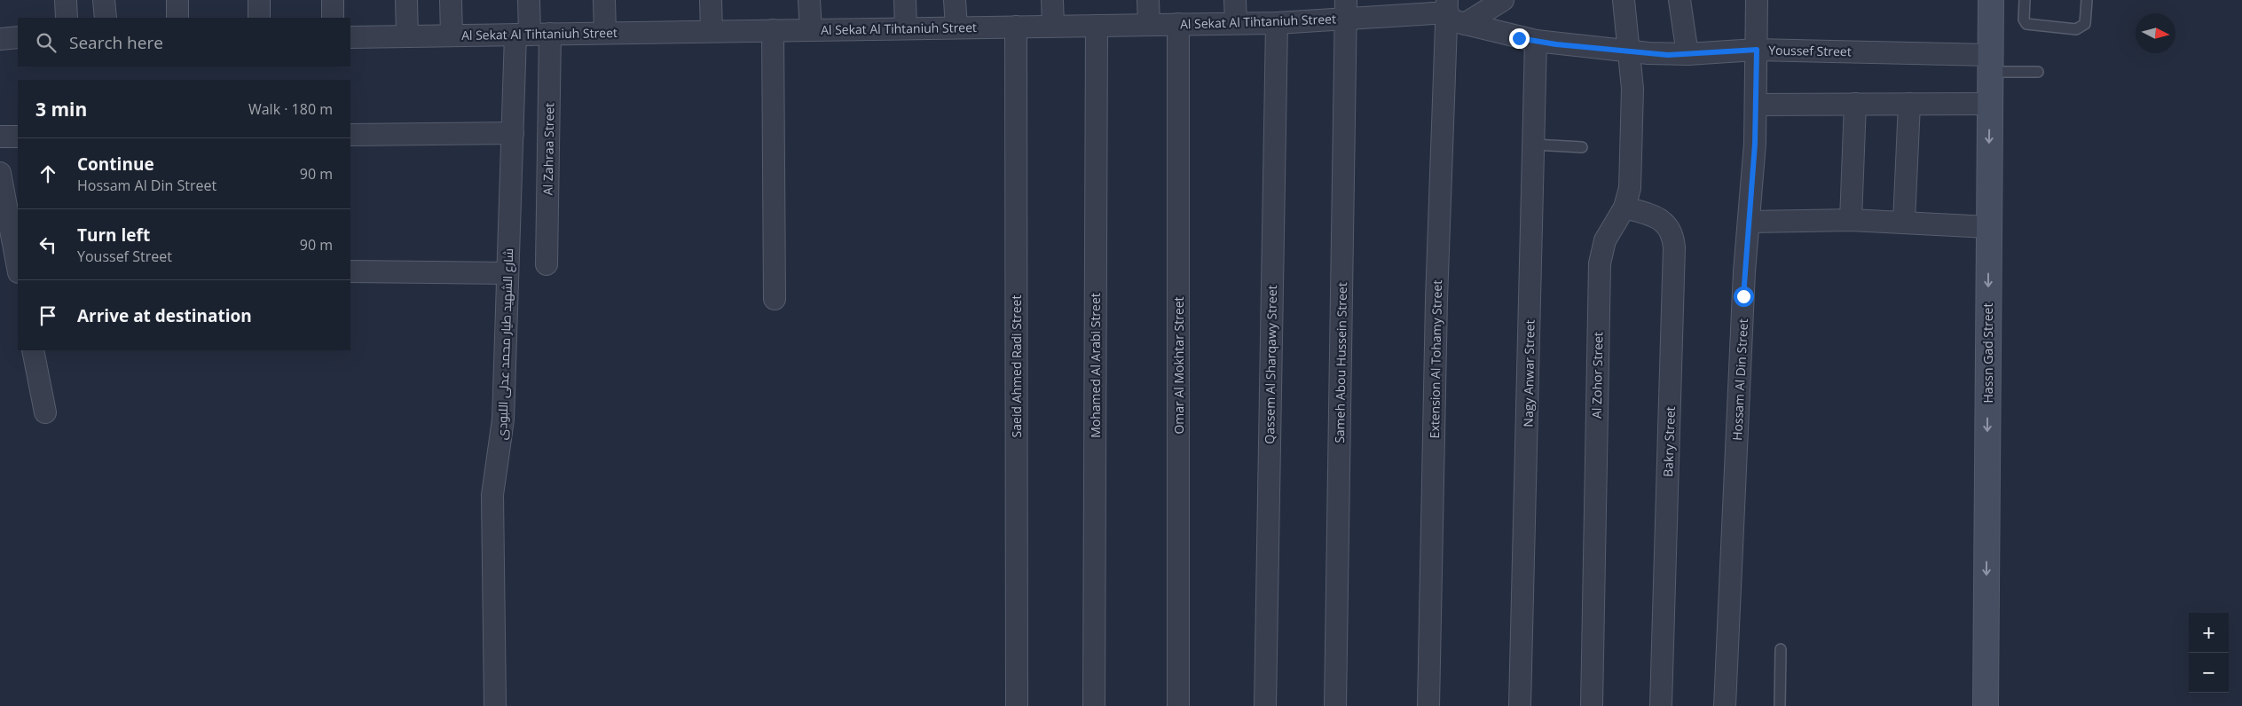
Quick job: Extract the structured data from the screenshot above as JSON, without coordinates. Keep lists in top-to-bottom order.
{
  "streets": {
    "main road": ["Hassn Gad Street"],
    "street": [
      "Al Sekat Al Tihtaniuh Street",
      "Youssef Street",
      "Al Zahraa Street",
      "شارع الشهيد طيار محمد عدلى اللبودى",
      "Extension Al Tohamy Street",
      "Sameh Abou Hussein Street",
      "Qassem Al Sharqawy Street",
      "Mohamed Al Arabi Street",
      "Omar Al Mokhtar Street",
      "Saeid Ahmed Radi Street",
      "Nagy Anwar Street",
      "Al Zohor Street",
      "Hossam Al Din Street",
      "Bakry Street"
    ]
  },
  "crossings": [
    ["Al Sekat Al Tihtaniuh Street", "Youssef Street"],
    ["Al Sekat Al Tihtaniuh Street", "Al Zahraa Street"],
    ["Al Sekat Al Tihtaniuh Street", "شارع الشهيد طيار محمد عدلى اللبودى"],
    ["Al Sekat Al Tihtaniuh Street", "Extension Al Tohamy Street"],
    ["Al Sekat Al Tihtaniuh Street", "Sameh Abou Hussein Street"],
    ["Al Sekat Al Tihtaniuh Street", "Qassem Al Sharqawy Street"],
    ["Al Sekat Al Tihtaniuh Street", "Mohamed Al Arabi Street"],
    ["Al Sekat Al Tihtaniuh Street", "Omar Al Mokhtar Street"],
    ["Al Sekat Al Tihtaniuh Street", "Saeid Ahmed Radi Street"],
    ["Youssef Street", "Hassn Gad Street"],
    ["Youssef Street", "Extension Al Tohamy Street"],
    ["Youssef Street", "Nagy Anwar Street"],
    ["Youssef Street", "Al Zohor Street"],
    ["Youssef Street", "Hossam Al Din Street"],
    ["Al Zahraa Street", "شارع الشهيد طيار محمد عدلى اللبودى"],
    ["Al Zohor Street", "Bakry Street"]
  ],
  "one_way": ["Hassn Gad Street"],
  "north": "right",
  "page": {
    "search": "Search here",
    "heading": ["3 min", "Walk · 180 m"],
    "list": [
      ["Continue", "Hossam Al Din Street", "90 m"],
      ["Turn left", "Youssef Street", "90 m"],
      "Arrive at destination"
    ],
    "map_buttons": ["+", "−"]
  }
}
